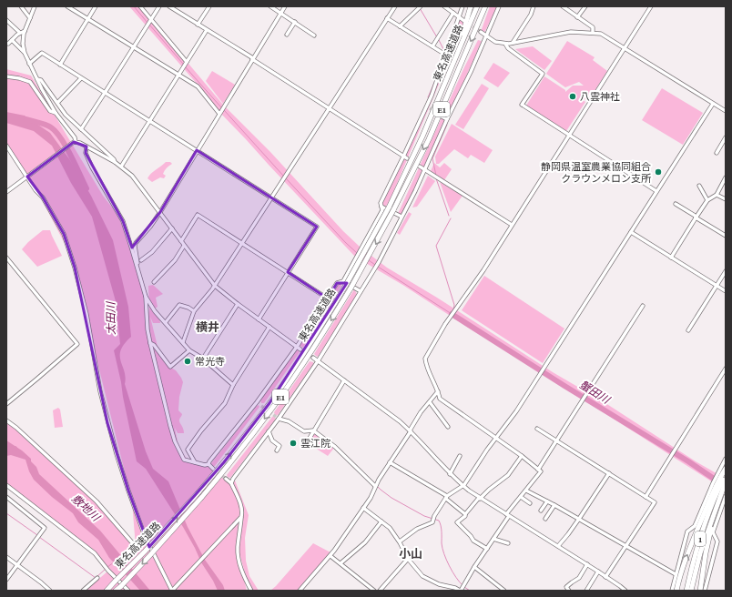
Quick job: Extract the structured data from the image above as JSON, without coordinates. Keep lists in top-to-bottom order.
{
  "streets": {
    "highway": ["東名高速道路", "E1", "1"]
  },
  "districts": ["横井", "小山"],
  "water": ["太田川", "蟹田川", "敷地川"],
  "places": [
    "八雲神社",
    "静岡県温室農業協同組合 クラウンメロン支所",
    "常光寺",
    "雲江院"
  ]
}
